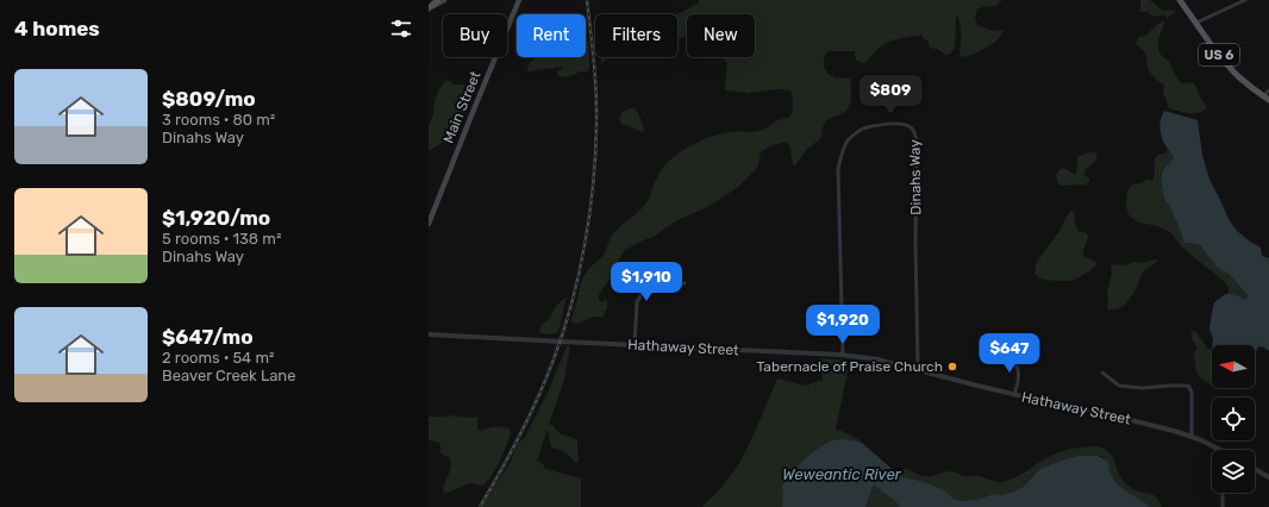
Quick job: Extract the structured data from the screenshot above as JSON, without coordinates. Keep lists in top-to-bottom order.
{
  "streets": {
    "main road": ["US 6", "Main Street"],
    "street": ["Dinahs Way", "Hathaway Street"]
  },
  "crossings": [
    ["Dinahs Way", "Hathaway Street"]
  ],
  "water": ["Weweantic River"],
  "places": ["Tabernacle of Praise Church"],
  "north": "left",
  "page": {
    "heading": "4 homes",
    "chip": [
      "Buy",
      "Rent",
      "Filters",
      "New"
    ],
    "list": [
      {
        "name": "$809/mo",
        "note": "3 rooms · 80 m² · Dinahs Way"
      },
      {
        "name": "$1,920/mo",
        "note": "5 rooms · 138 m² · Dinahs Way"
      },
      {
        "name": "$647/mo",
        "note": "2 rooms · 54 m² · Beaver Creek Lane"
      }
    ],
    "price": [
      "$809",
      "$1,910",
      "$1,920",
      "$647"
    ]
  }
}
